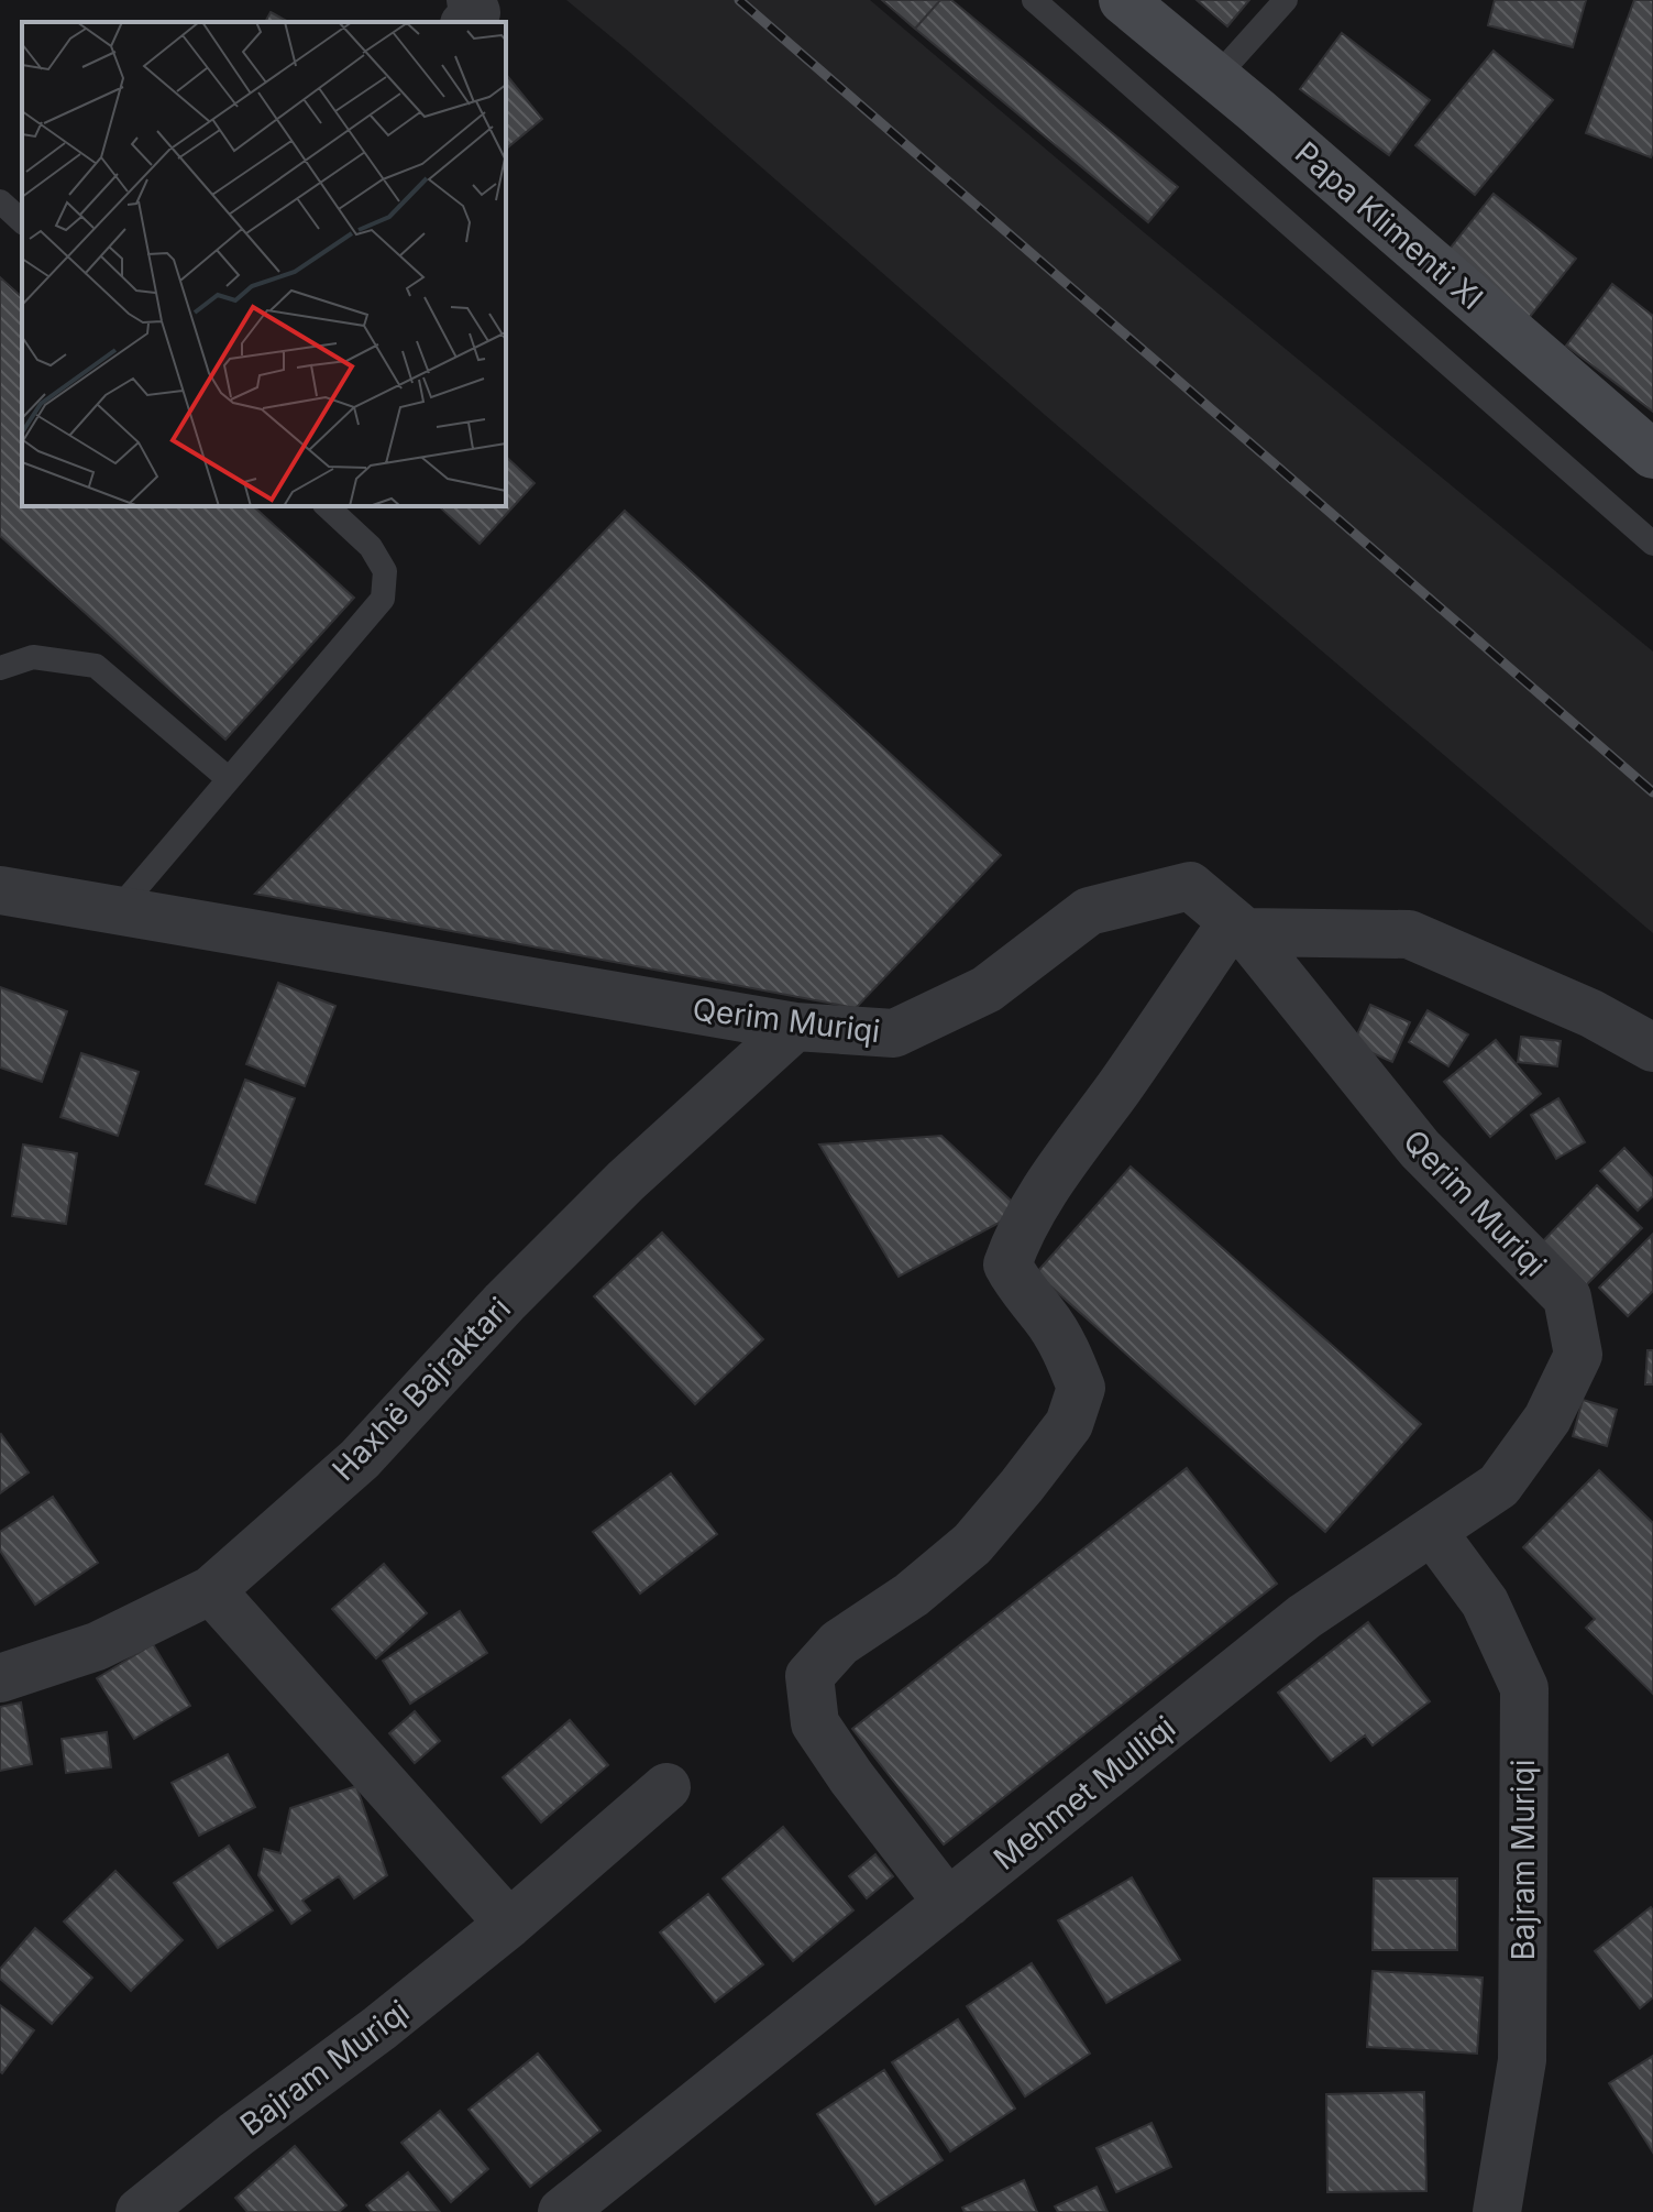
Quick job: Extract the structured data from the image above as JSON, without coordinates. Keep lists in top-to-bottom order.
{
  "streets": {
    "street": [
      "Papa Klimenti XI",
      "Qerim Muriqi",
      "Haxhë Bajraktari",
      "Mehmet Mulliqi",
      "Bajram Muriqi"
    ]
  },
  "crossings": [
    ["Qerim Muriqi", "Haxhë Bajraktari"],
    ["Qerim Muriqi", "Mehmet Mulliqi"],
    ["Mehmet Mulliqi", "Bajram Muriqi"]
  ]
}
